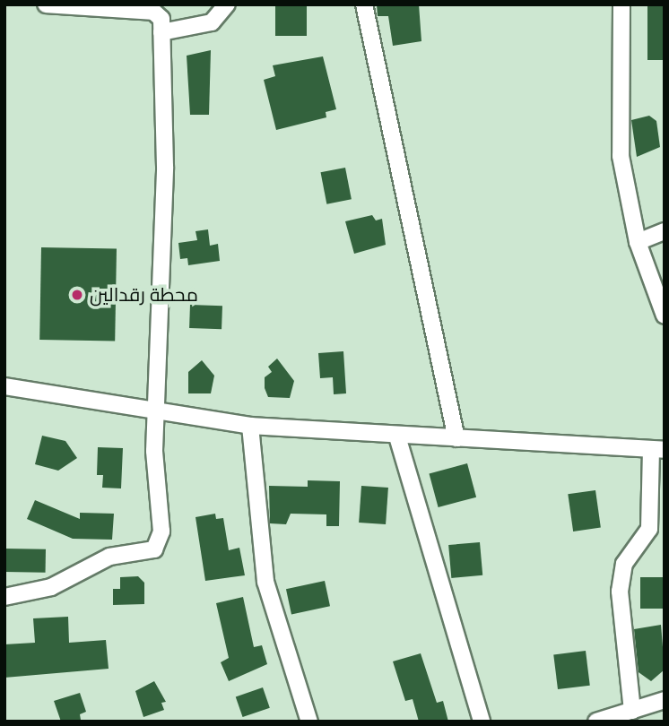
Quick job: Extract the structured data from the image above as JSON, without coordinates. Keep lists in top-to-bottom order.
{
  "places": ["محطة رقدالين"]
}
